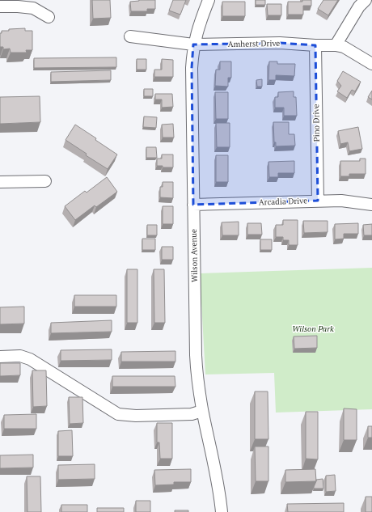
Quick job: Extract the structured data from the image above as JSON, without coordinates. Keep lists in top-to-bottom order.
{
  "streets": {
    "street": [
      "Amherst Drive",
      "Pino Drive",
      "Arcadia Drive",
      "Wilson Avenue"
    ]
  },
  "crossings": [
    ["Amherst Drive", "Pino Drive"],
    ["Amherst Drive", "Wilson Avenue"],
    ["Pino Drive", "Arcadia Drive"],
    ["Arcadia Drive", "Wilson Avenue"]
  ],
  "parks": ["Wilson Park"]
}
